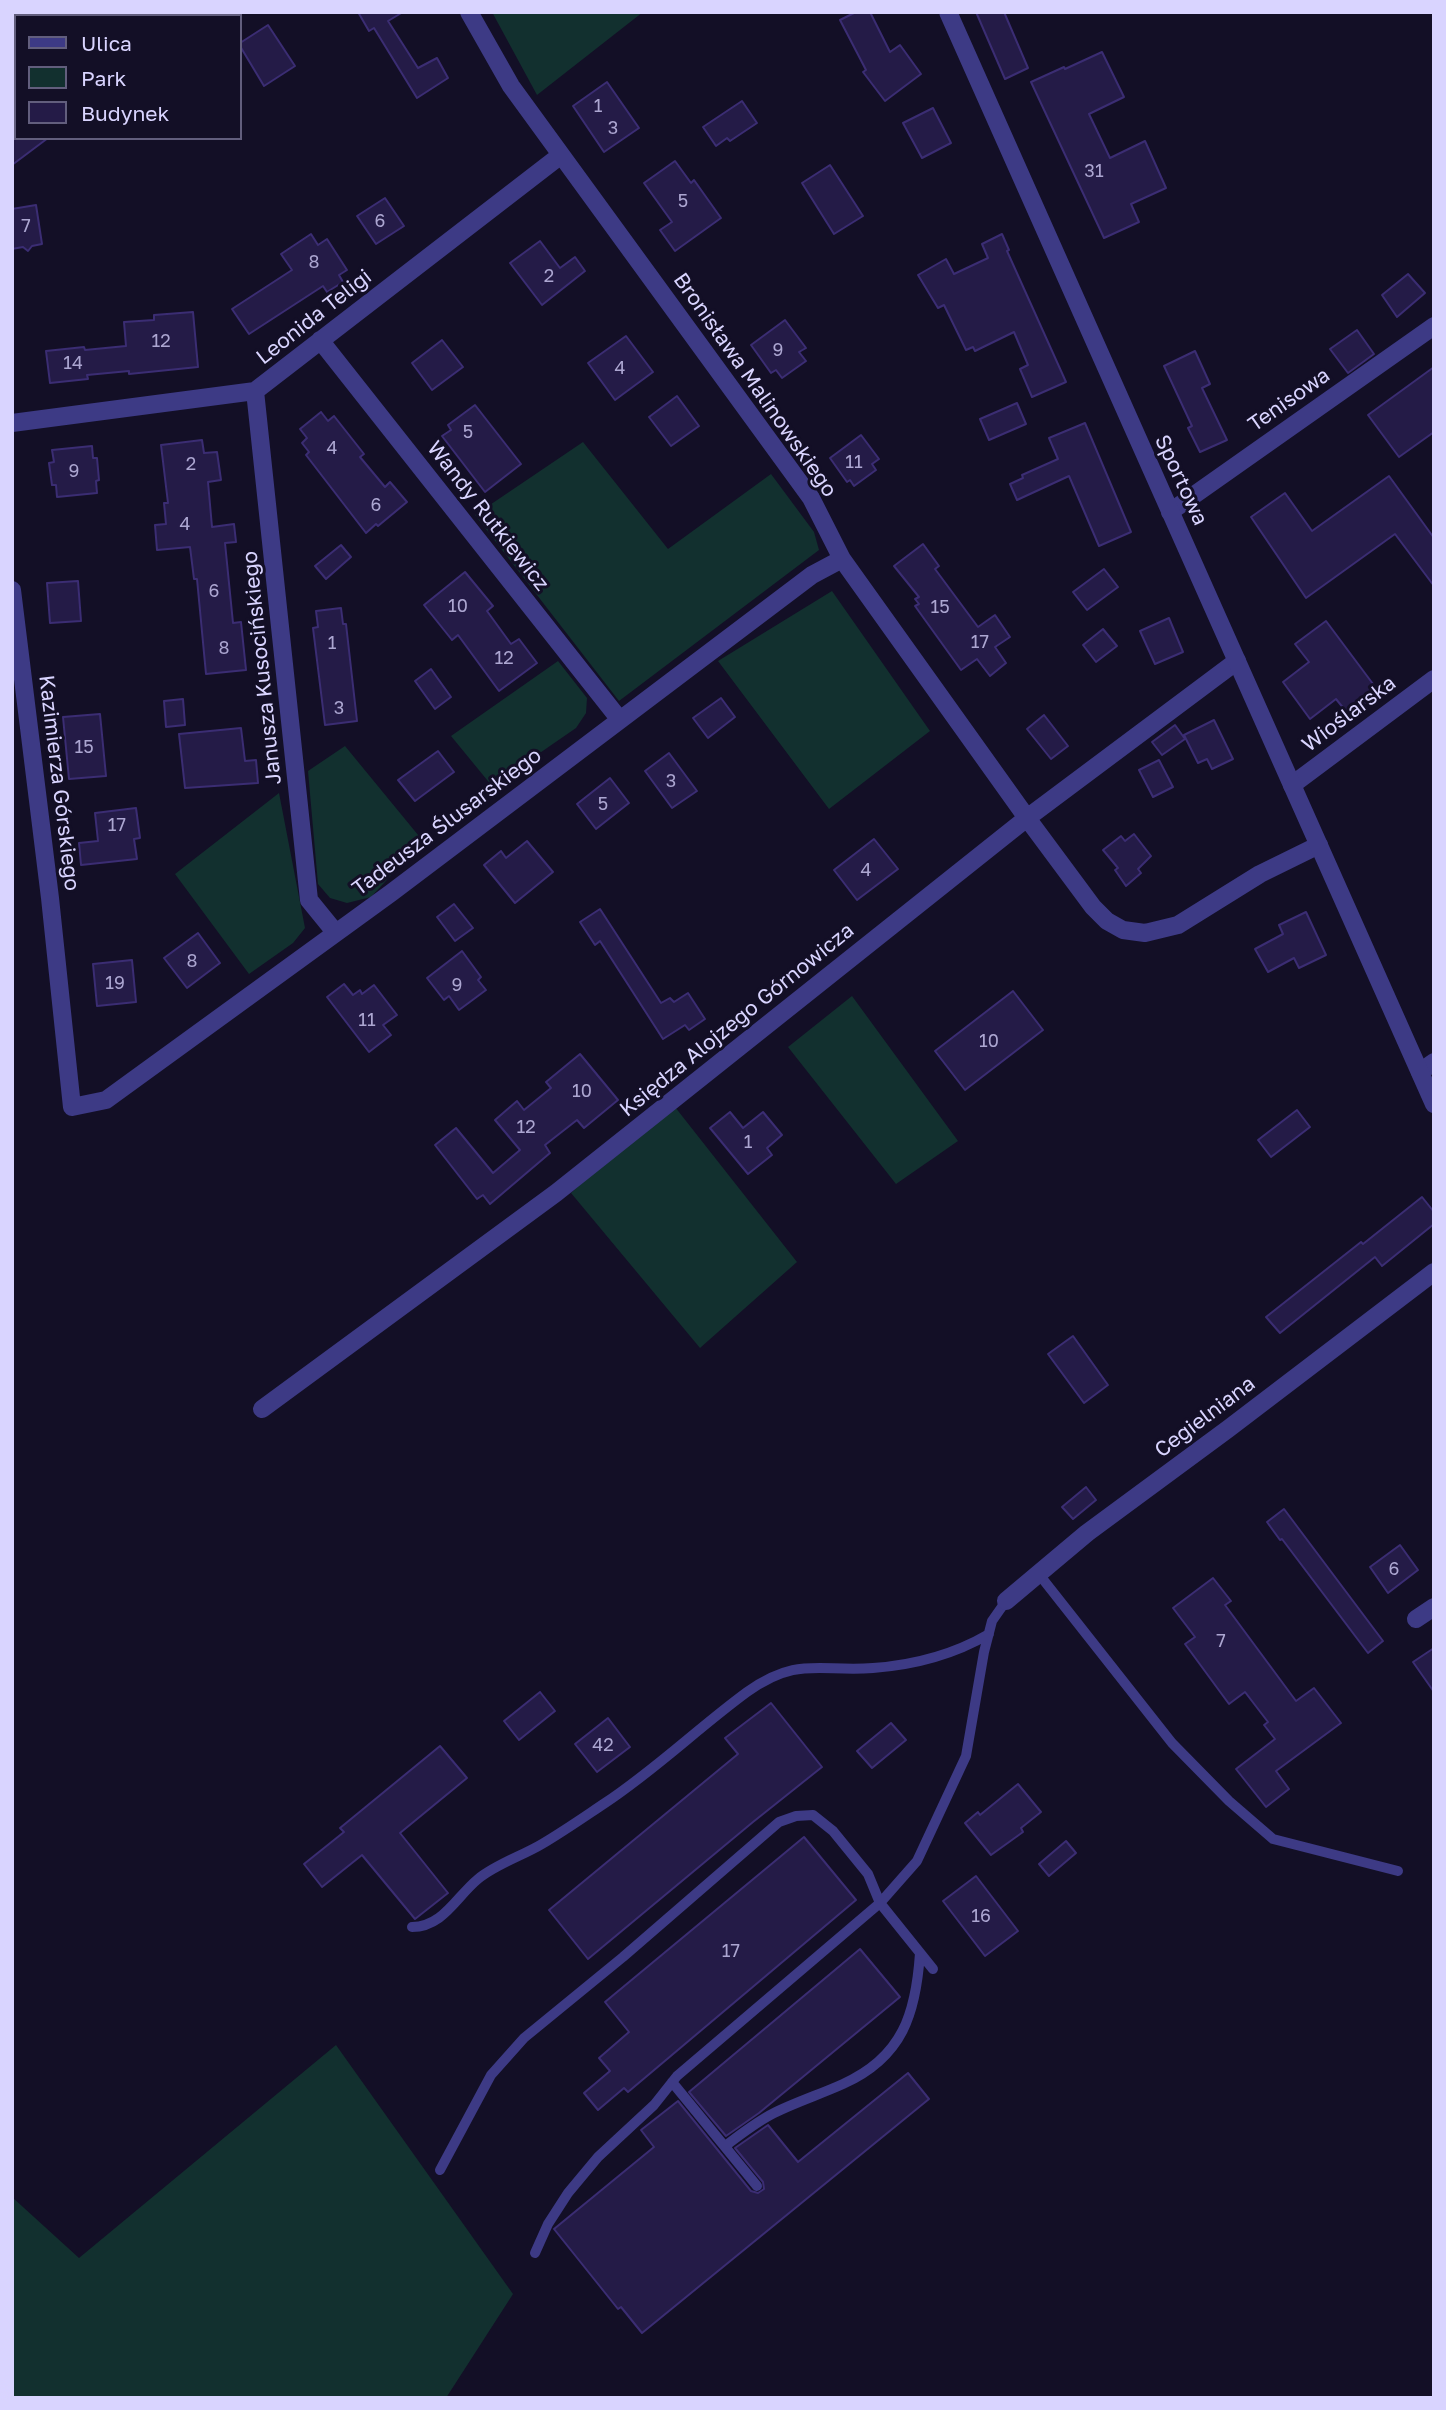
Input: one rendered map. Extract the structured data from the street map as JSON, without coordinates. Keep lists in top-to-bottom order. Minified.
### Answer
{"streets":{"street":["Leonida Teligi","Bronisława Malinowskiego","Tenisowa","Sportowa","Wandy Rutkiewicz","Janusza Kusocińskiego","Wioślarska","Kazimierza Górskiego","Tadeusza Ślusarskiego","Księdza Alojzego Górnowicza","Cegielniana"]},"crossings":[["Leonida Teligi","Bronisława Malinowskiego"],["Leonida Teligi","Wandy Rutkiewicz"],["Leonida Teligi","Janusza Kusocińskiego"],["Bronisława Malinowskiego","Sportowa"],["Bronisława Malinowskiego","Tadeusza Ślusarskiego"],["Bronisława Malinowskiego","Księdza Alojzego Górnowicza"],["Tenisowa","Sportowa"],["Sportowa","Wioślarska"],["Sportowa","Księdza Alojzego Górnowicza"],["Wandy Rutkiewicz","Tadeusza Ślusarskiego"],["Janusza Kusocińskiego","Tadeusza Ślusarskiego"],["Kazimierza Górskiego","Tadeusza Ślusarskiego"]],"house_numbers":["1","3","31","5","6","7","8","2","12","9","14","4","5","4","11","2","9","6","4","6","10","15","17","1","8","12","3","15","3","5","17","4","8","19","9","11","10","10","12","1","6","7","42","16","17"],"legend":["Ulica","Park","Budynek"]}
